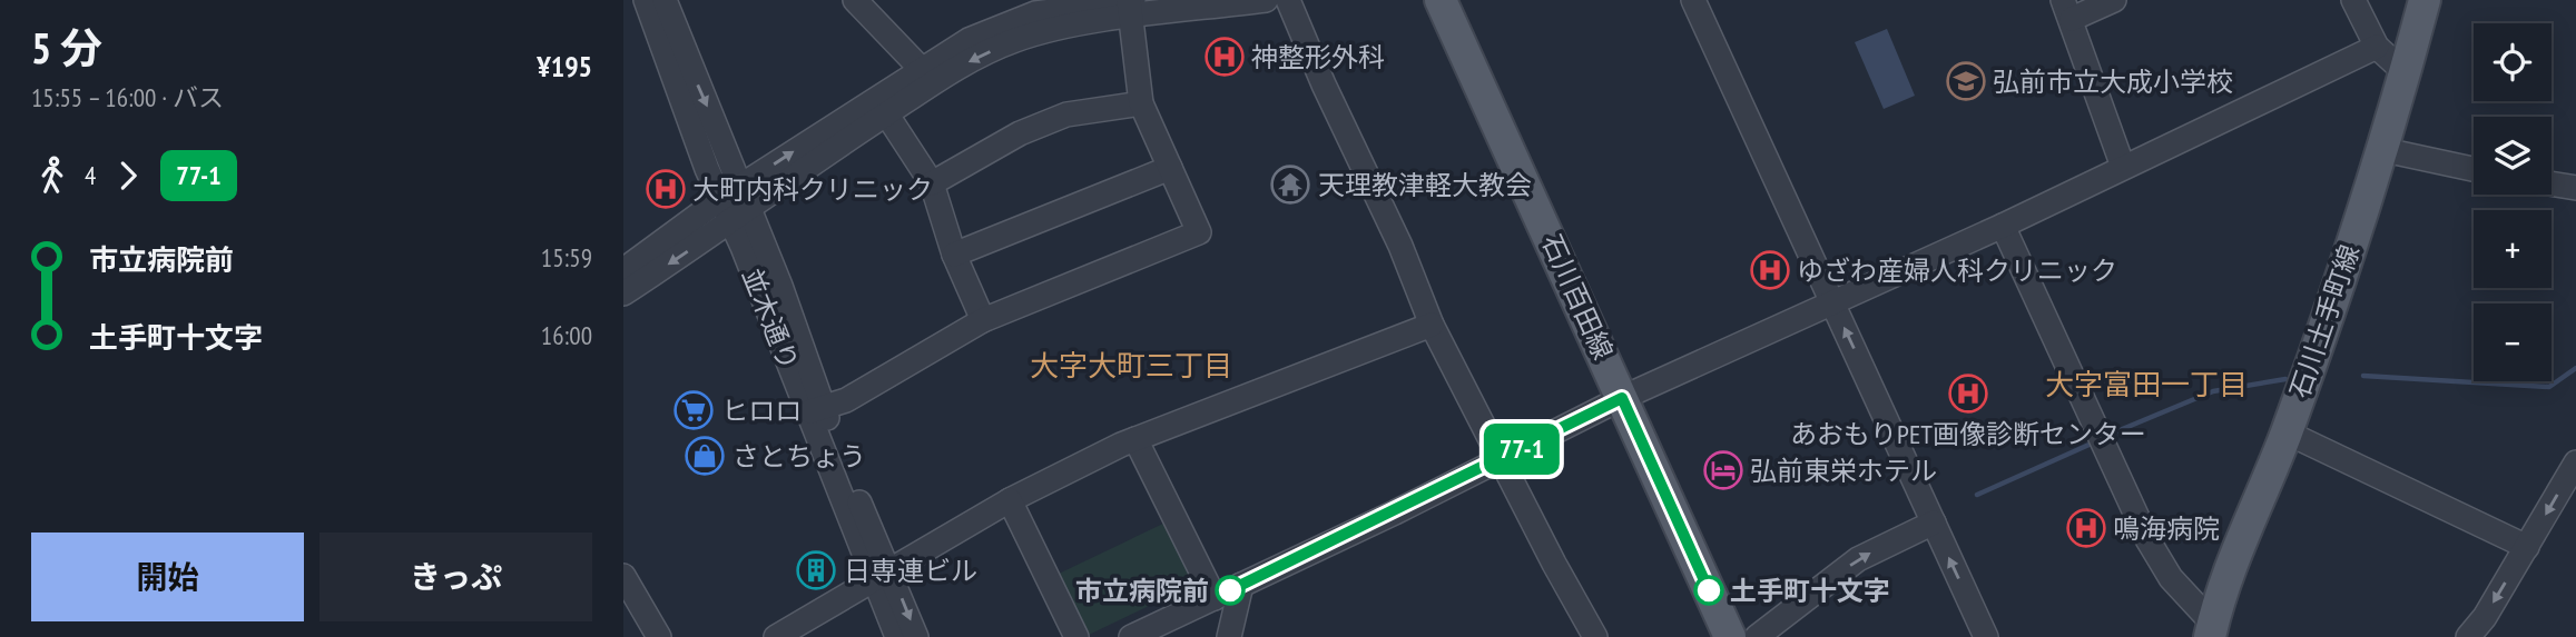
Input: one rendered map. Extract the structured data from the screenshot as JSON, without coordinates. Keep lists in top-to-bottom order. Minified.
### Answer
{"streets":{"main road":["石川百田線","石川土手町線"],"street":["並木通り"]},"districts":["大字大町三丁目","大字富田一丁目"],"places":{"hospital":["神整形外科","大町内科クリニック","ゆざわ産婦人科クリニック","あおもりPET画像診断センター","鳴海病院"],"school or university":["弘前市立大成小学校"],"temple":["天理教津軽大教会"],"supermarket":["ヒロロ"],"shop":["さとちょう"],"hotel":["弘前東栄ホテル"],"building":["日専連ビル"],"other":["市立病院前","土手町十文字"]},"lines":["bus line 77-1"],"page":{"heading":["5 分","15:55 – 16:00 · バス","¥195"],"on_map":"77-1","map_buttons":["+","−"],"legs":["4","77-1"],"list":[{"name":"市立病院前","value":"15:59"},{"name":"土手町十文字","value":"16:00"}],"buttons":["開始","きっぷ"]}}
